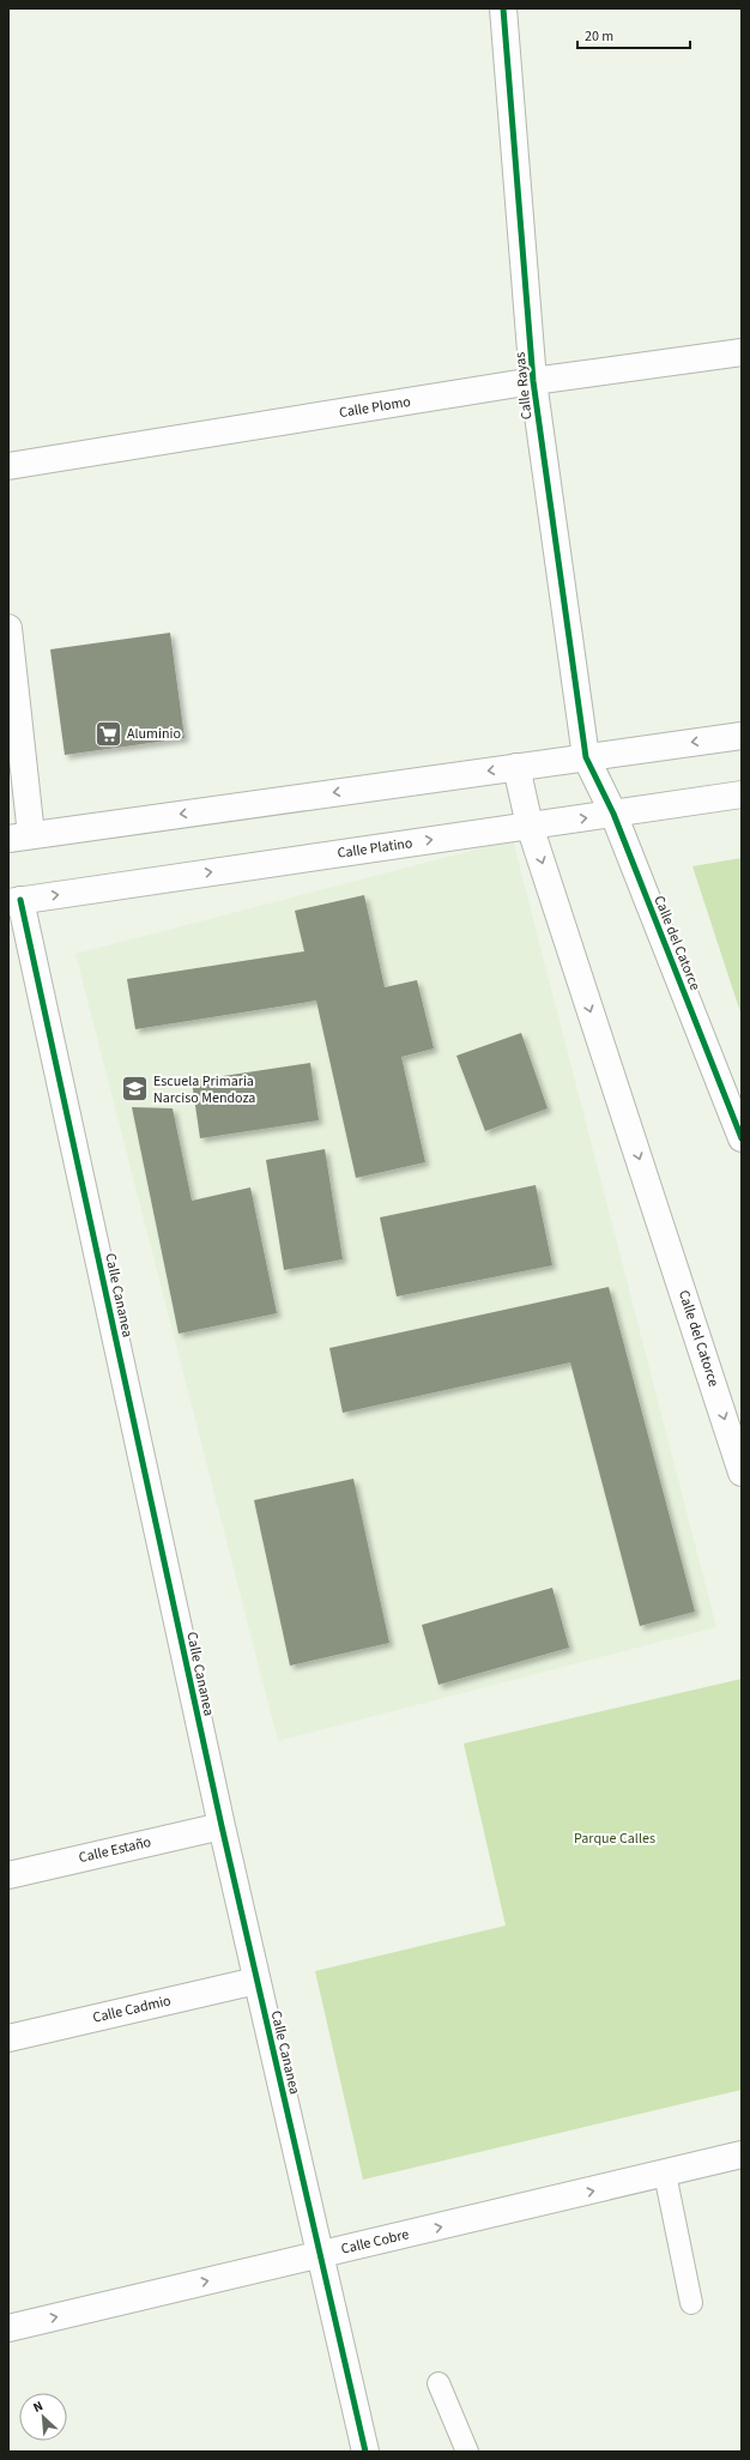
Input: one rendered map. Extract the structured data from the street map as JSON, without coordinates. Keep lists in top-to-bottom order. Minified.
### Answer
{"streets":{"street":["Calle Rayas","Calle Plomo","Calle Platino","Calle del Catorce","Calle Cananea","Calle Estaño","Calle Cadmio","Calle Cobre"]},"crossings":[["Calle Rayas","Calle Plomo"],["Calle Rayas","Calle del Catorce"],["Calle Platino","Calle del Catorce"],["Calle Platino","Calle Cananea"],["Calle Cananea","Calle Estaño"],["Calle Cananea","Calle Cadmio"],["Calle Cananea","Calle Cobre"]],"one_way":["Calle Cobre"],"parks":["Parque Calles"],"places":{"supermarket":["Aluminio"],"school or university":["Escuela Primaria Narciso Mendoza"]},"scale_bar":"20 m","north":"top left"}
